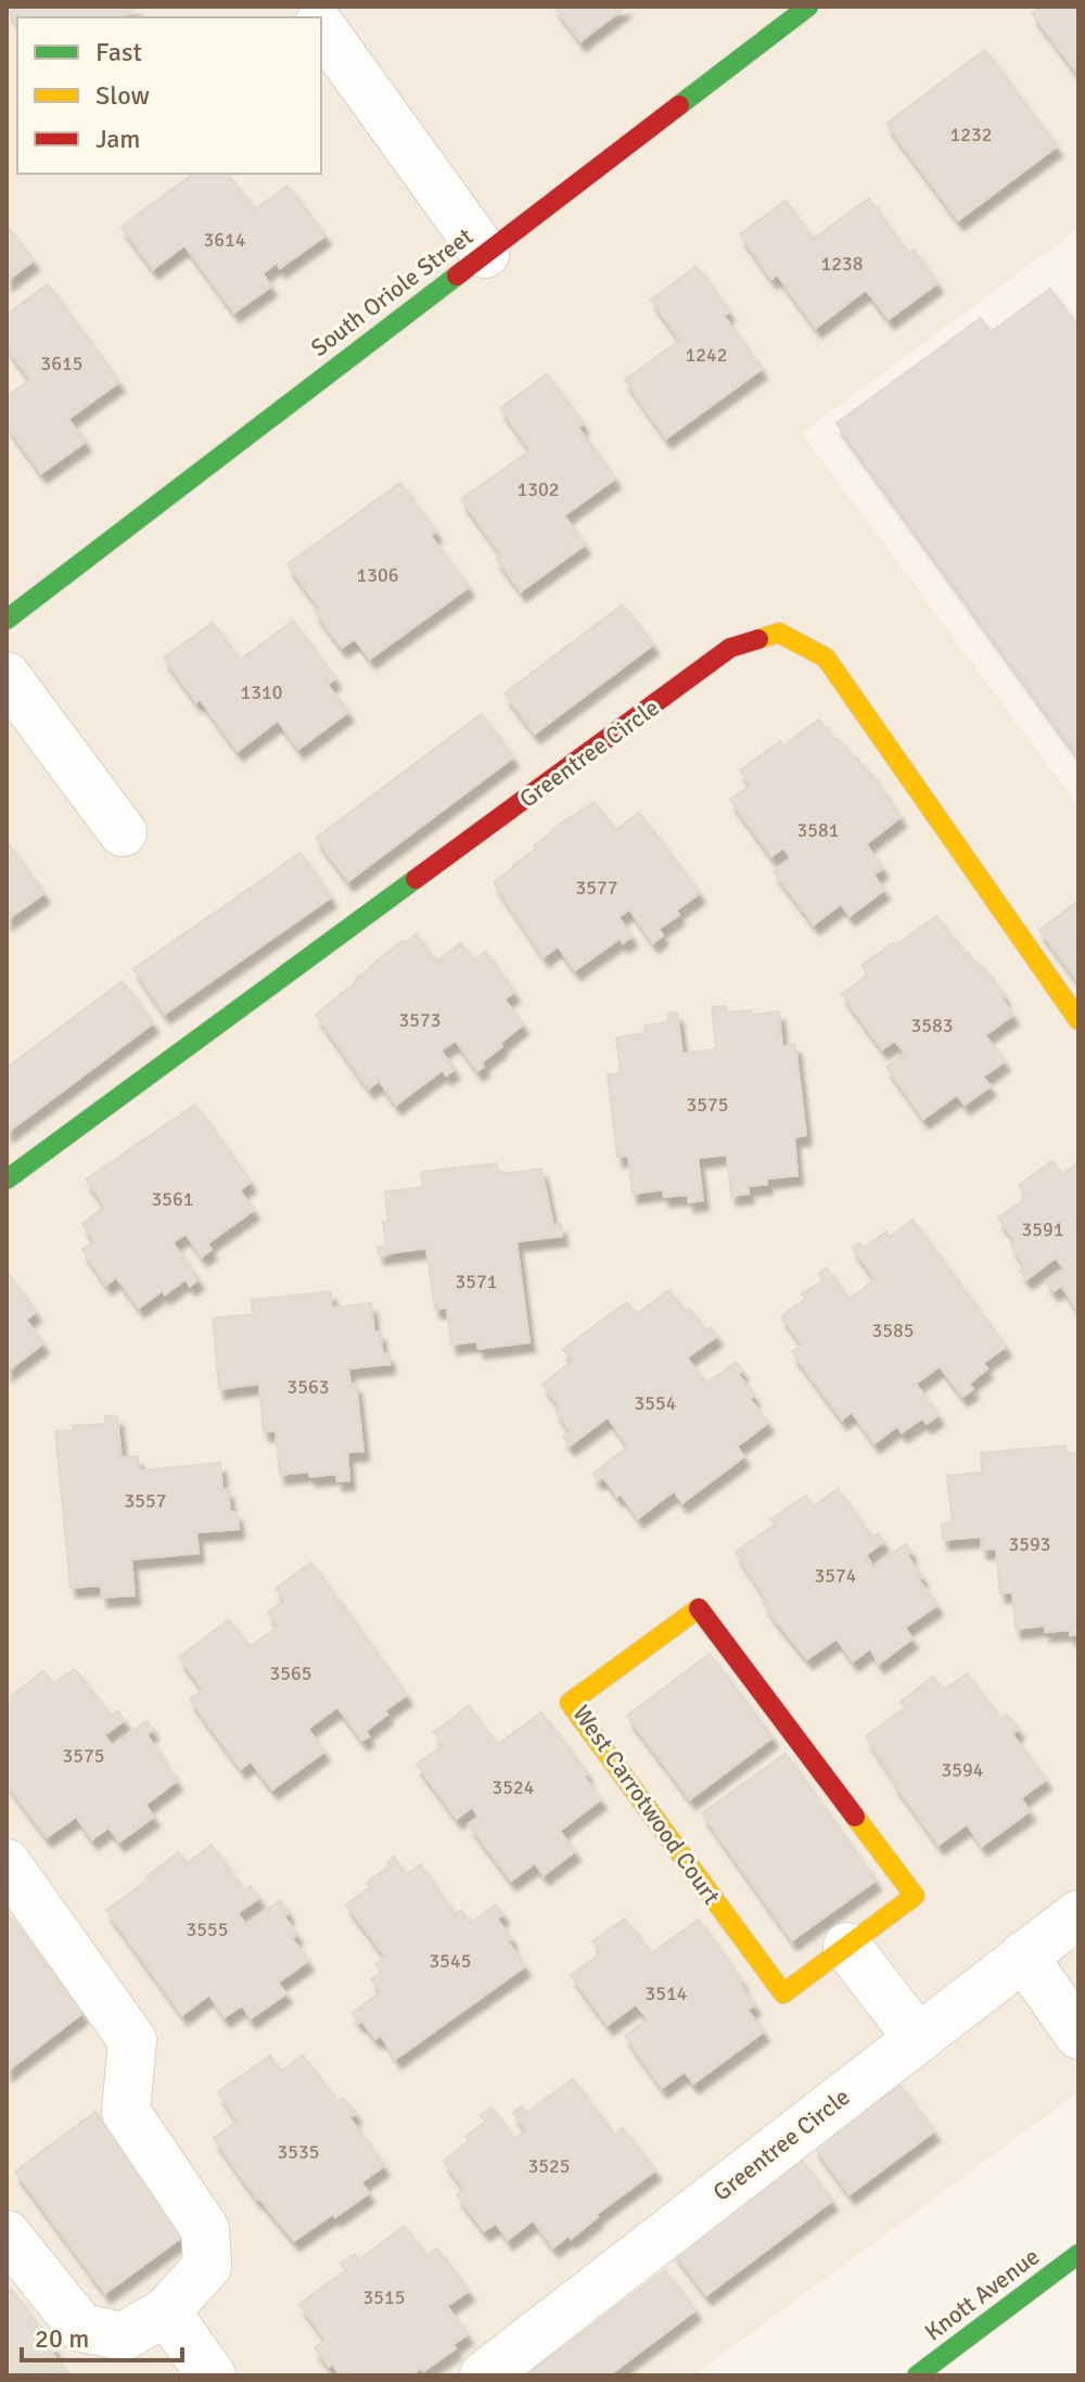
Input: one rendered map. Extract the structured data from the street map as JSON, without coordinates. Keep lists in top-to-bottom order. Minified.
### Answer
{"streets":{"street":["South Oriole Street","Greentree Circle","West Carrotwood Court","Knott Avenue"]},"house_numbers":["1232","3614","1238","1242","3615","1302","1306","1310","3581","3577","3573","3583","3575","3561","3591","3571","3585","3563","3554","3557","3593","3574","3565","3575","3594","3524","3555","3545","3514","3535","3525","3515"],"legend":["Fast","Slow","Jam"],"scale_bar":"20 m"}
